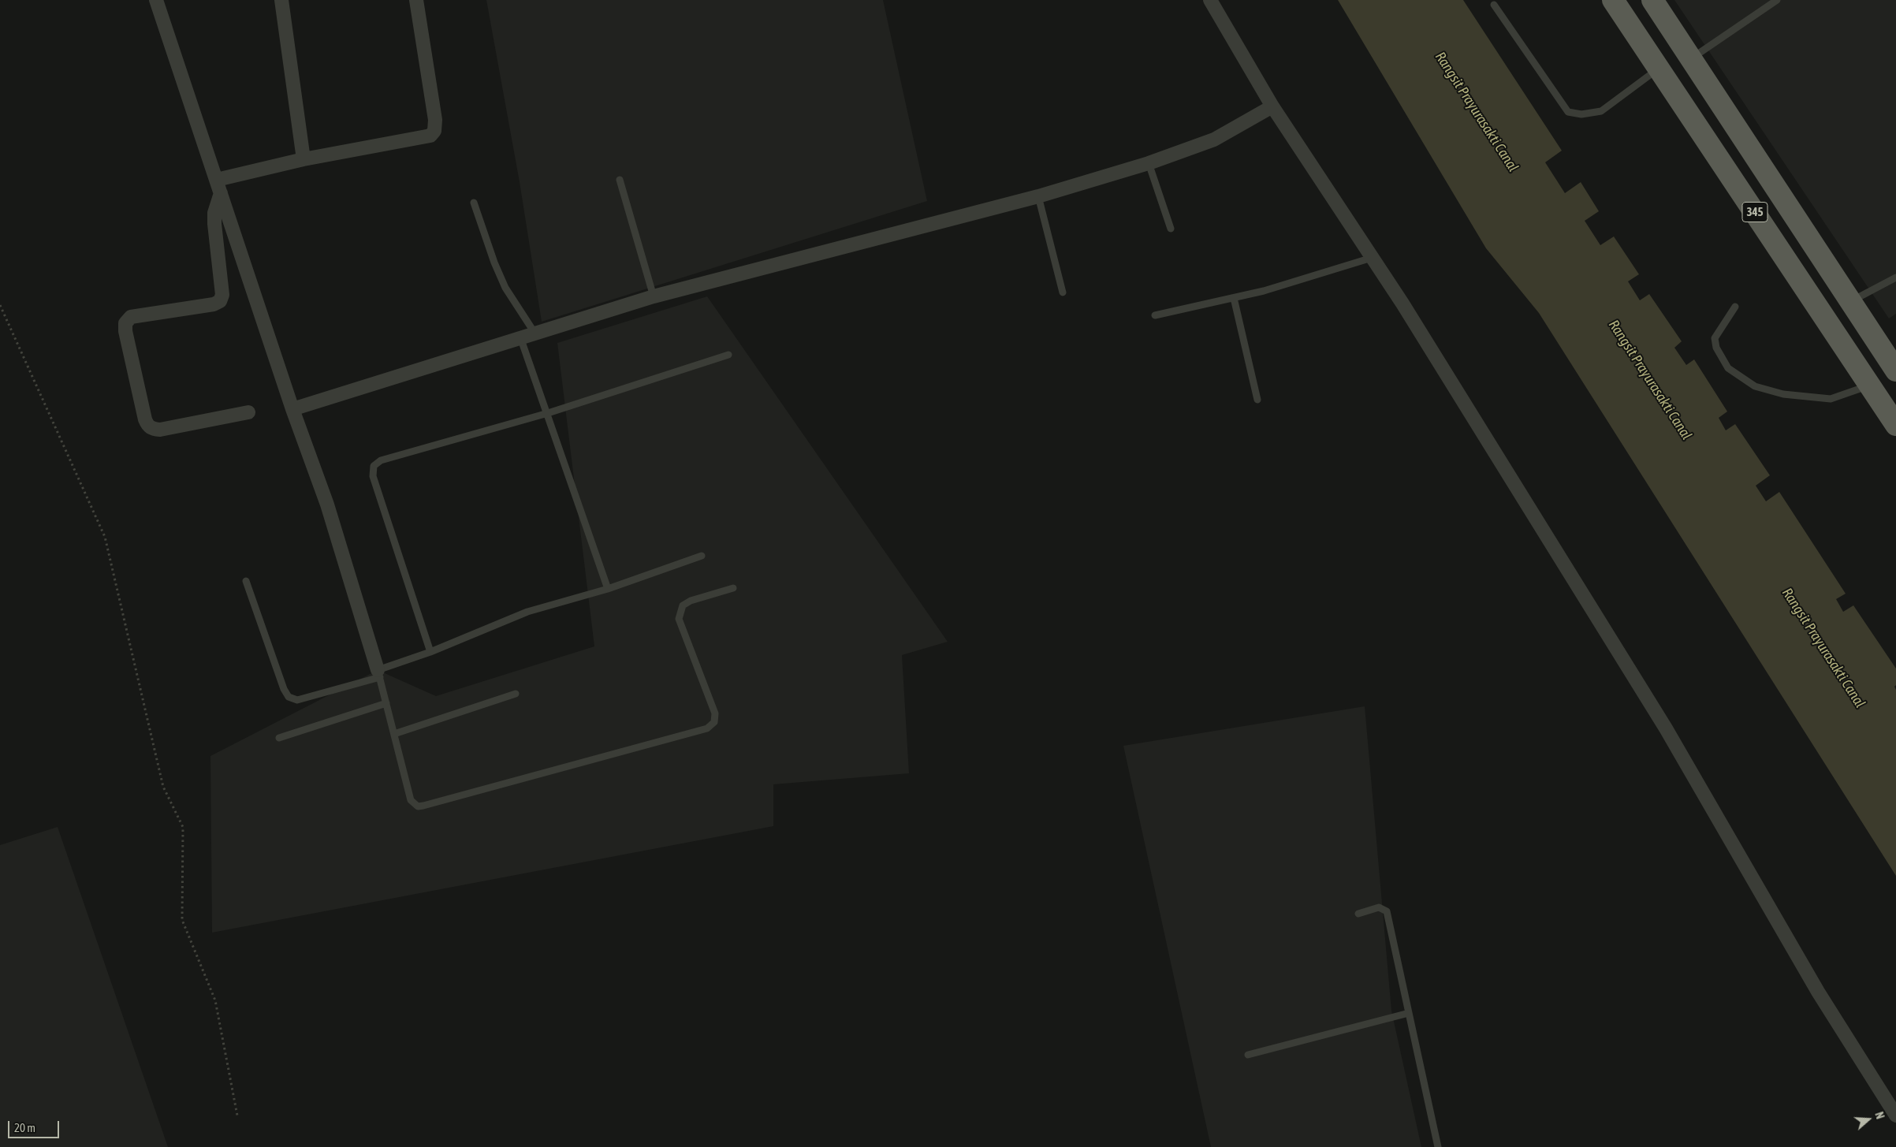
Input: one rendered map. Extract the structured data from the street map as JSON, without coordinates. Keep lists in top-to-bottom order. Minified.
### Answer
{"streets":{"main road":["345"]},"water":["Rangsit Prayurasakti Canal"],"scale_bar":"20 m","north":"right"}
